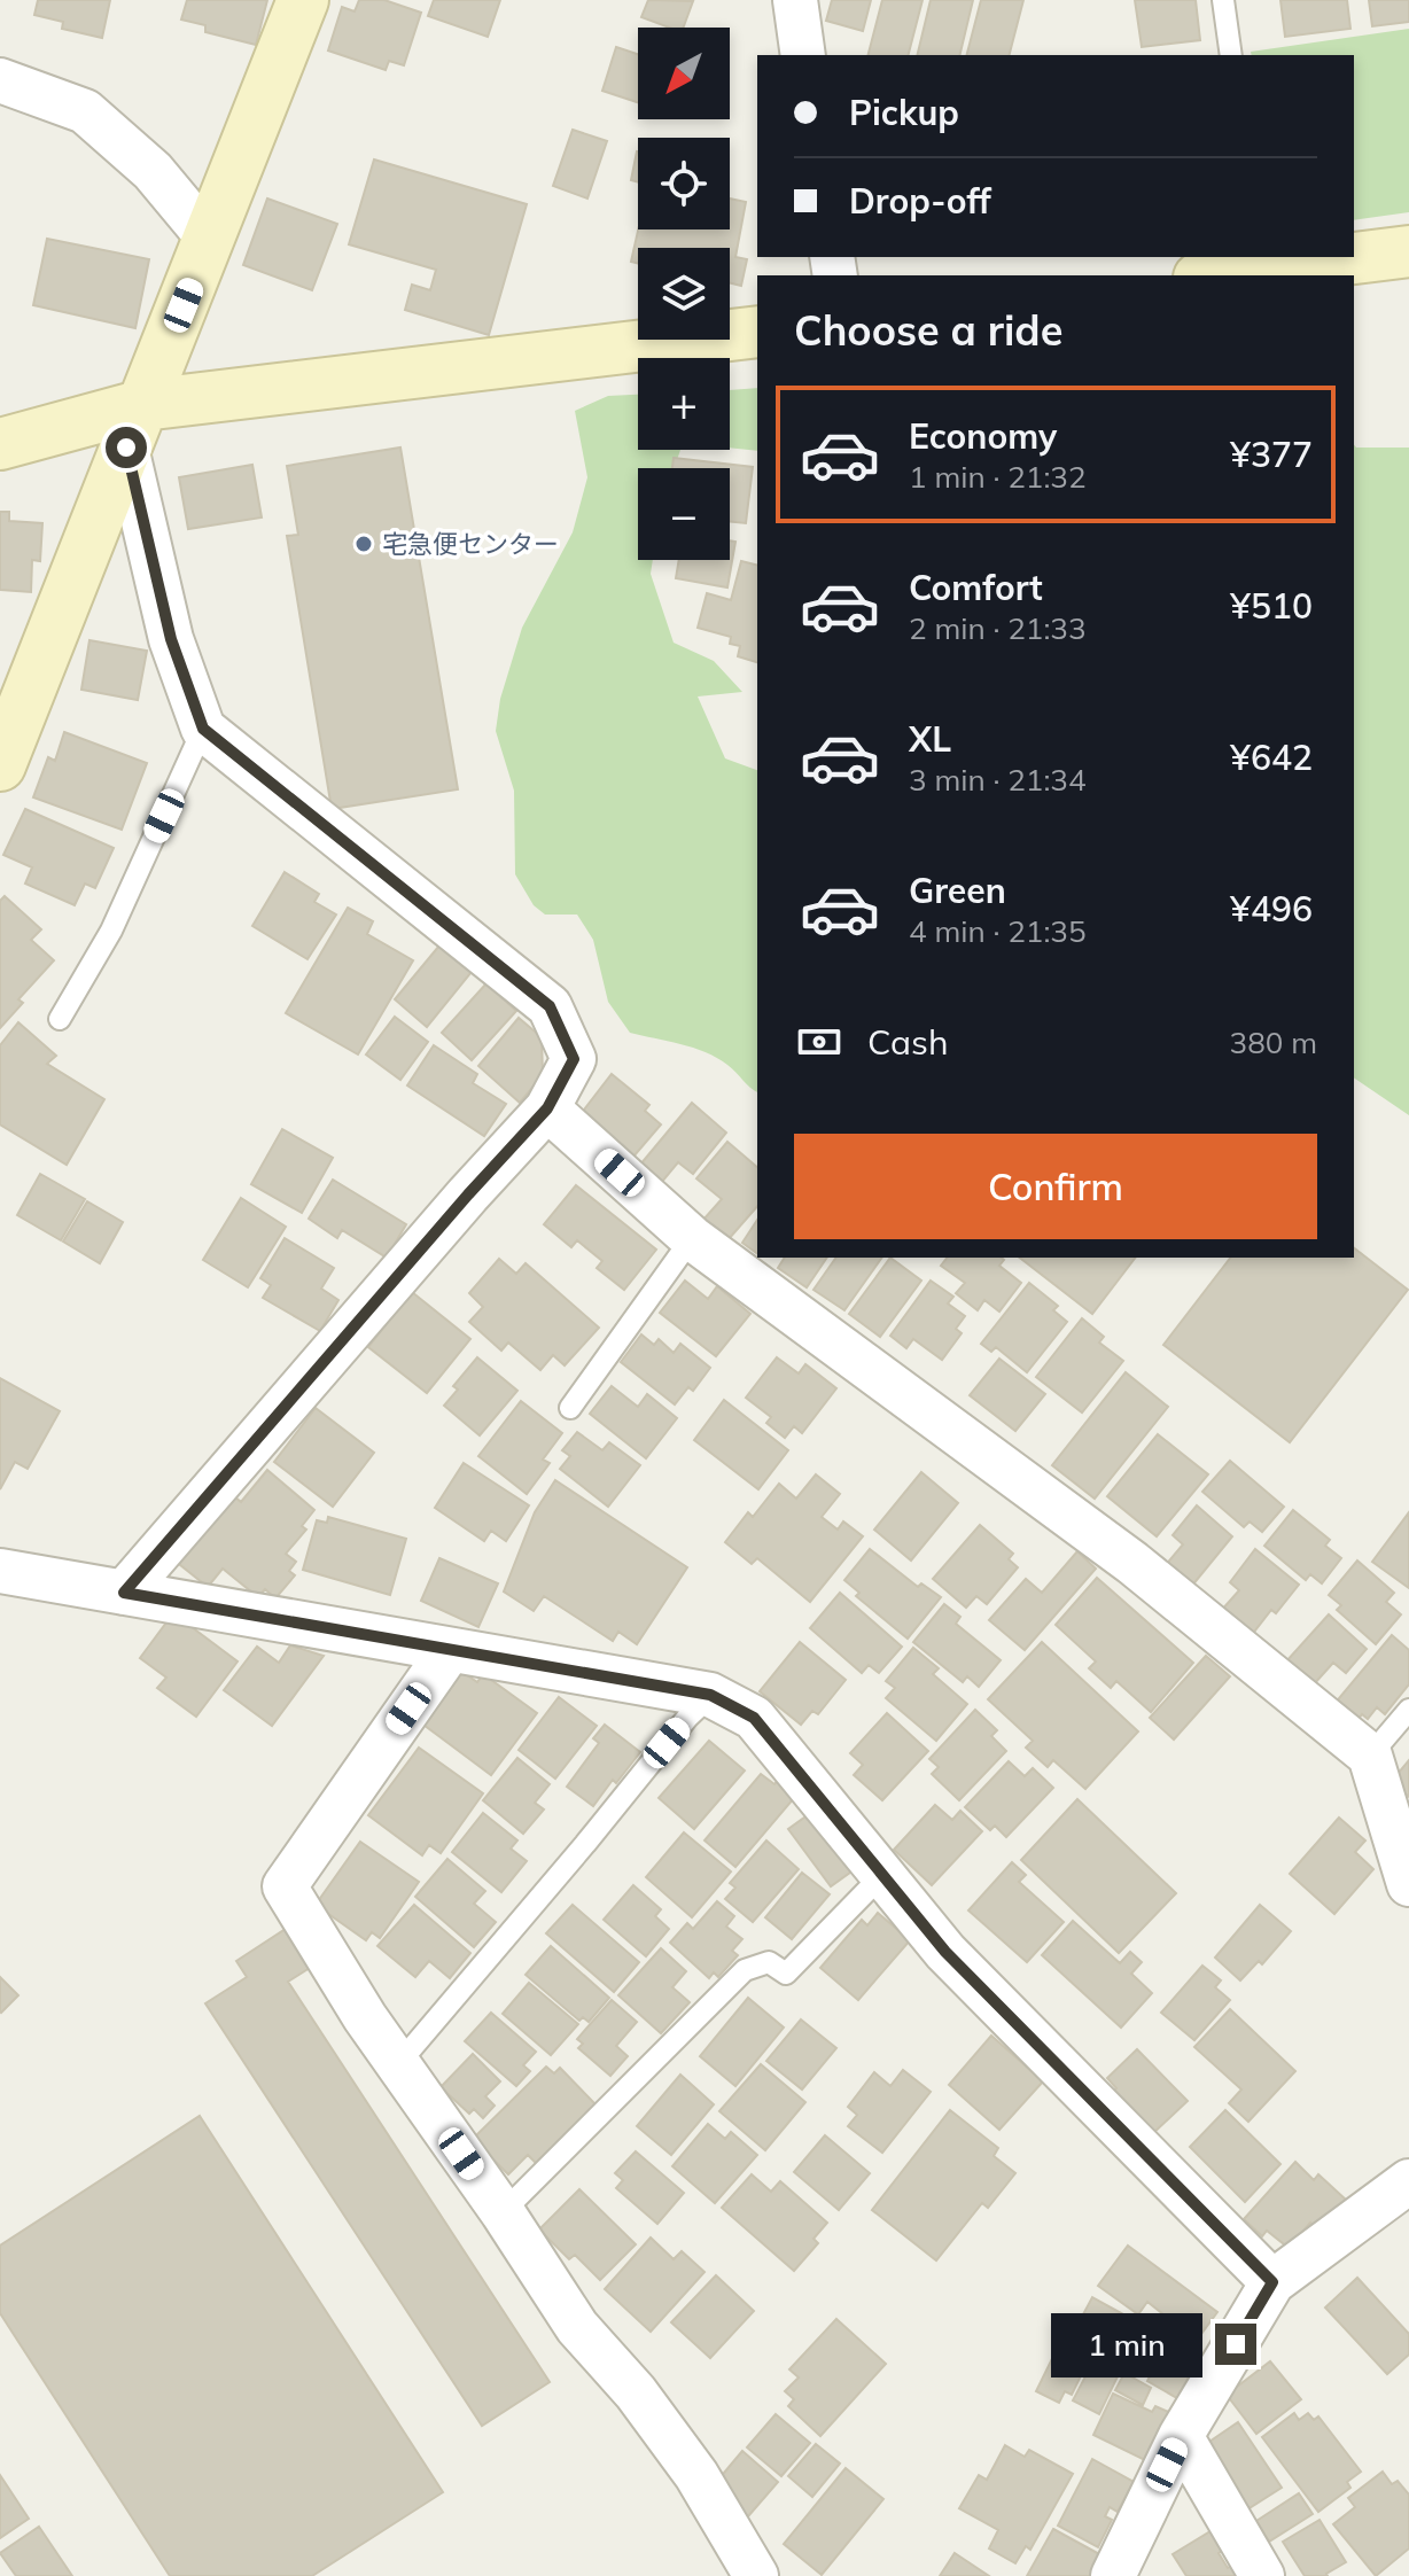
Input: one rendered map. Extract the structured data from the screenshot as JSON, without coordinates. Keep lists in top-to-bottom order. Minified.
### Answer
{"places":["宅急便センター"],"north":"bottom left","page":{"map_buttons":["+","−"],"banner":["Pickup","Drop-off"],"heading":"Choose a ride","list":[{"name":"Economy","note":"1 min · 21:32","value":"¥377"},{"name":"Comfort","note":"2 min · 21:33","value":"¥510"},{"name":"XL","note":"3 min · 21:34","value":"¥642"},{"name":"Green","note":"4 min · 21:35","value":"¥496"}],"pay":["Cash","380 m"],"buttons":"Confirm","bubble":"1 min"}}
